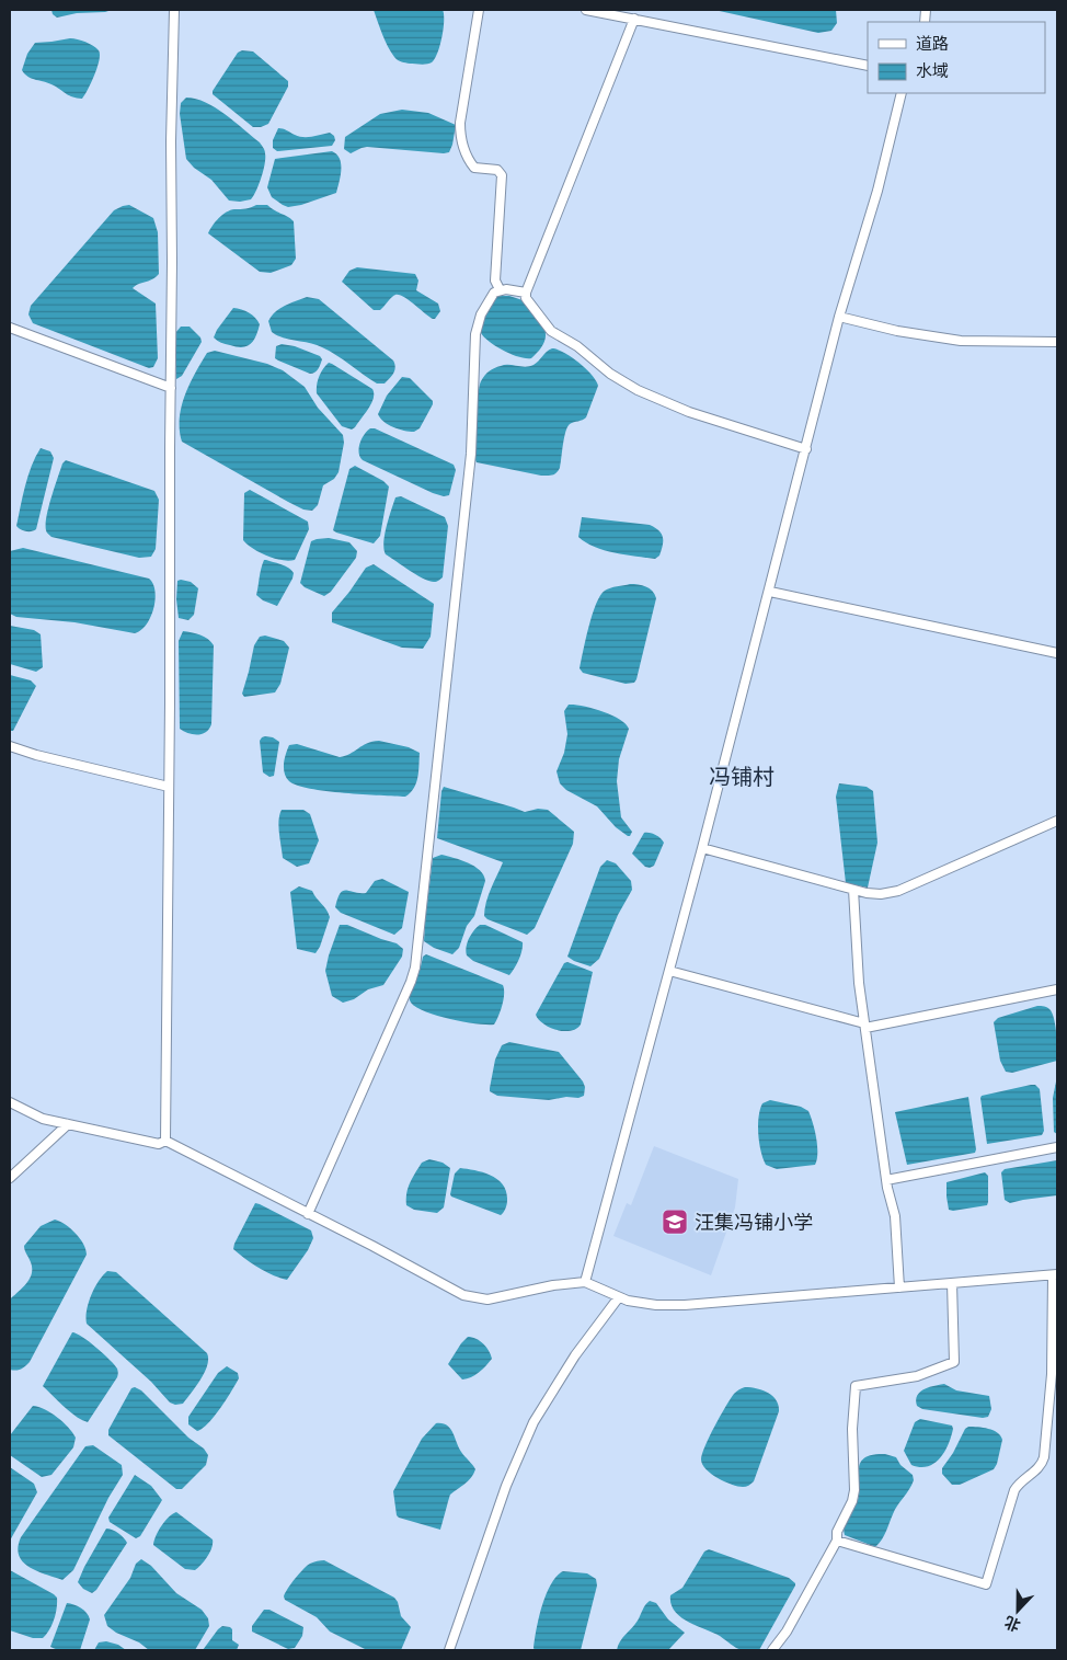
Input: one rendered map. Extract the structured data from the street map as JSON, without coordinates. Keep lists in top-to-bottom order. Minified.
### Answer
{"districts":["冯铺村"],"places":{"school or university":["汪集冯铺小学"]},"legend":["道路","水域"],"north":"bottom"}
